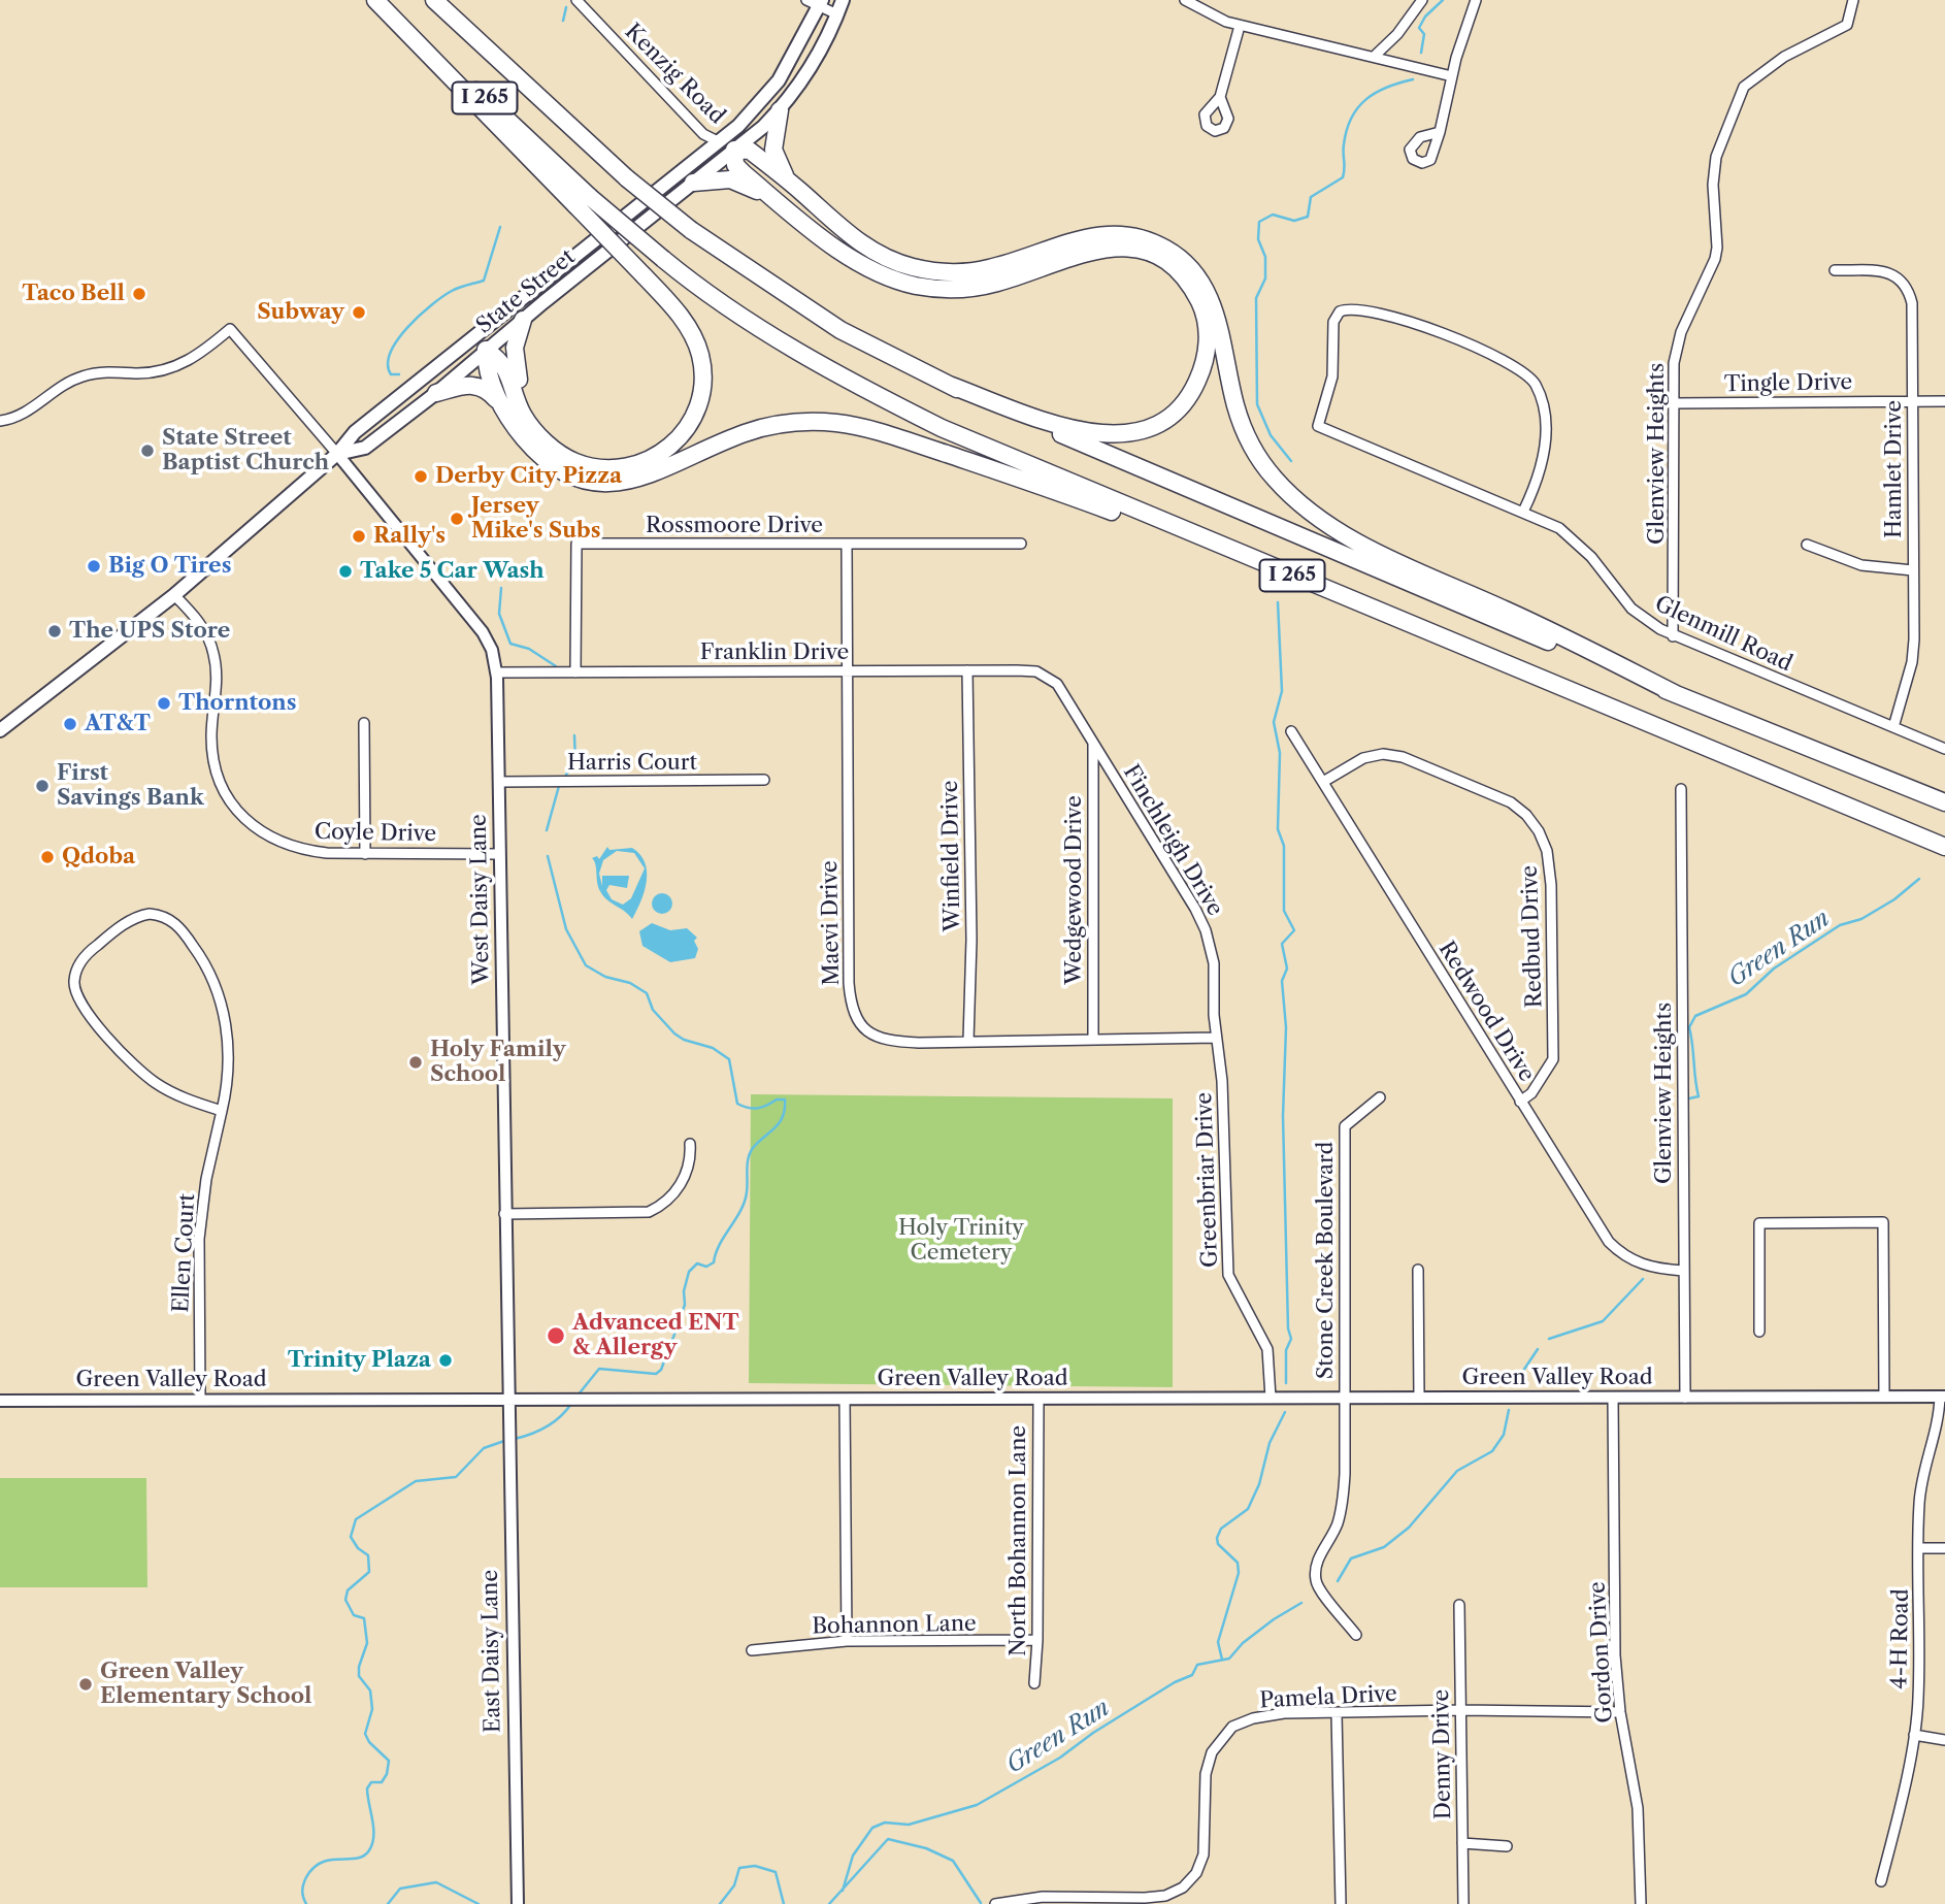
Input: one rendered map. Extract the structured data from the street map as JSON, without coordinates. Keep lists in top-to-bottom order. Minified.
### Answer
{"streets":{"highway":["I 265"],"main road":["State Street"],"street":["Kenzig Road","Tingle Drive","Glenview Heights","Hamlet Drive","Rossmoore Drive","Glenmill Road","Franklin Drive","Harris Court","Coyle Drive","Finchleigh Drive","Winfield Drive","Wedgewood Drive","West Daisy Lane","Maevi Drive","Redbud Drive","Redwood Drive","Greenbriar Drive","Ellen Court","Stone Creek Boulevard","Green Valley Road","North Bohannon Lane","Bohannon Lane","4-H Road","East Daisy Lane","Gordon Drive","Pamela Drive","Denny Drive"]},"crossings":[["Kenzig Road","State Street"],["State Street","Coyle Drive"],["State Street","West Daisy Lane"],["Tingle Drive","Glenview Heights"],["Tingle Drive","Hamlet Drive"],["Glenview Heights","Glenmill Road"],["Glenview Heights","Redwood Drive"],["Glenview Heights","Green Valley Road"],["Hamlet Drive","Glenmill Road"],["Rossmoore Drive","Franklin Drive"],["Rossmoore Drive","Maevi Drive"],["Franklin Drive","Finchleigh Drive"],["Franklin Drive","Winfield Drive"],["Franklin Drive","West Daisy Lane"],["Franklin Drive","Maevi Drive"],["Harris Court","West Daisy Lane"],["Coyle Drive","West Daisy Lane"],["Finchleigh Drive","Wedgewood Drive"],["Finchleigh Drive","Maevi Drive"],["Finchleigh Drive","Greenbriar Drive"],["Winfield Drive","Maevi Drive"],["Wedgewood Drive","Maevi Drive"],["West Daisy Lane","Green Valley Road"],["West Daisy Lane","East Daisy Lane"],["Maevi Drive","Greenbriar Drive"],["Redbud Drive","Redwood Drive"],["Greenbriar Drive","Green Valley Road"],["Ellen Court","Green Valley Road"],["Stone Creek Boulevard","Green Valley Road"],["Green Valley Road","North Bohannon Lane"],["Green Valley Road","4-H Road"],["Green Valley Road","East Daisy Lane"],["Green Valley Road","Gordon Drive"],["North Bohannon Lane","Bohannon Lane"],["Gordon Drive","Pamela Drive"],["Pamela Drive","Denny Drive"]],"water":["Green Run"],"parks":["Holy Trinity Cemetery"],"places":["Taco Bell","Subway","State Street Baptist Church","Derby City Pizza","Jersey Mike's Subs","Rally's","Big O Tires","Take 5 Car Wash","The UPS Store","Thorntons","AT&T","First Savings Bank","Qdoba","Holy Family School","Advanced ENT & Allergy","Trinity Plaza","Green Valley Elementary School"]}
